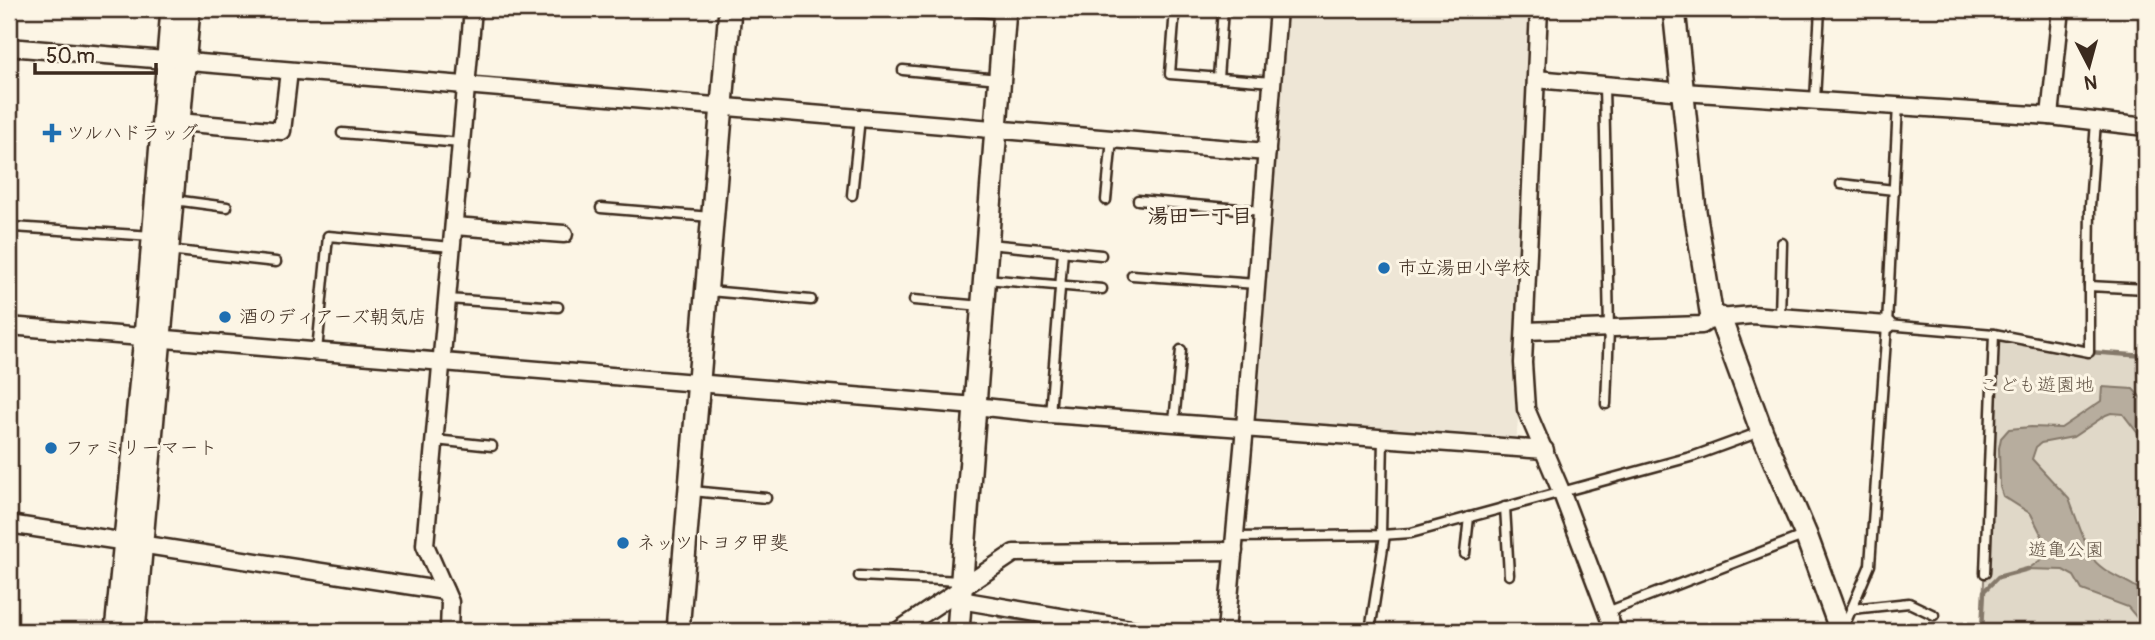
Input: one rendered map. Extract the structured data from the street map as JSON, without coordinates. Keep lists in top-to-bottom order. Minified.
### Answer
{"districts":["湯田一丁目"],"parks":["こども遊園地","遊亀公園"],"places":{"health":["ツルハドラッグ"],"other":["市立湯田小学校","酒のディアーズ朝気店","ファミリーマート","ネッツトヨタ甲斐"]},"scale_bar":"50 m","north":"bottom"}
